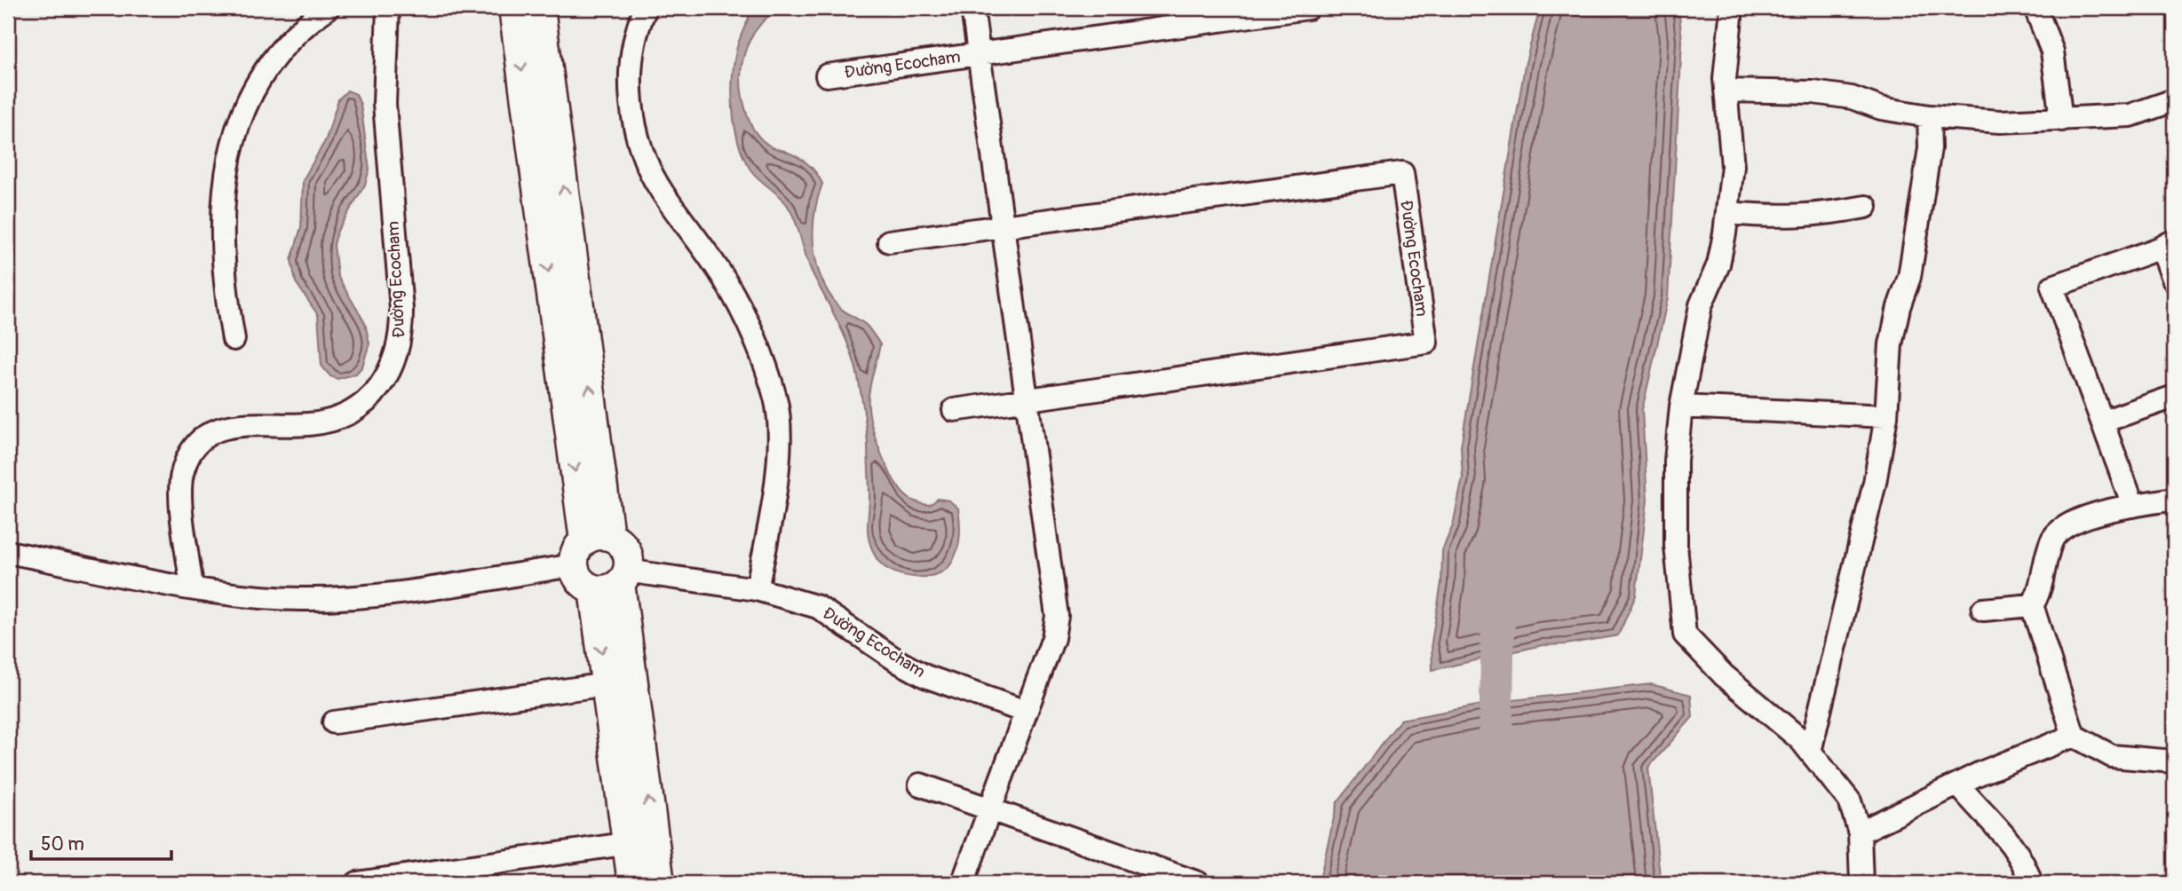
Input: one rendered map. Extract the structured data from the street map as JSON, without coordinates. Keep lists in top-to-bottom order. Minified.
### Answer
{"streets":{"street":["Đường Ecocham"]},"scale_bar":"50 m"}
